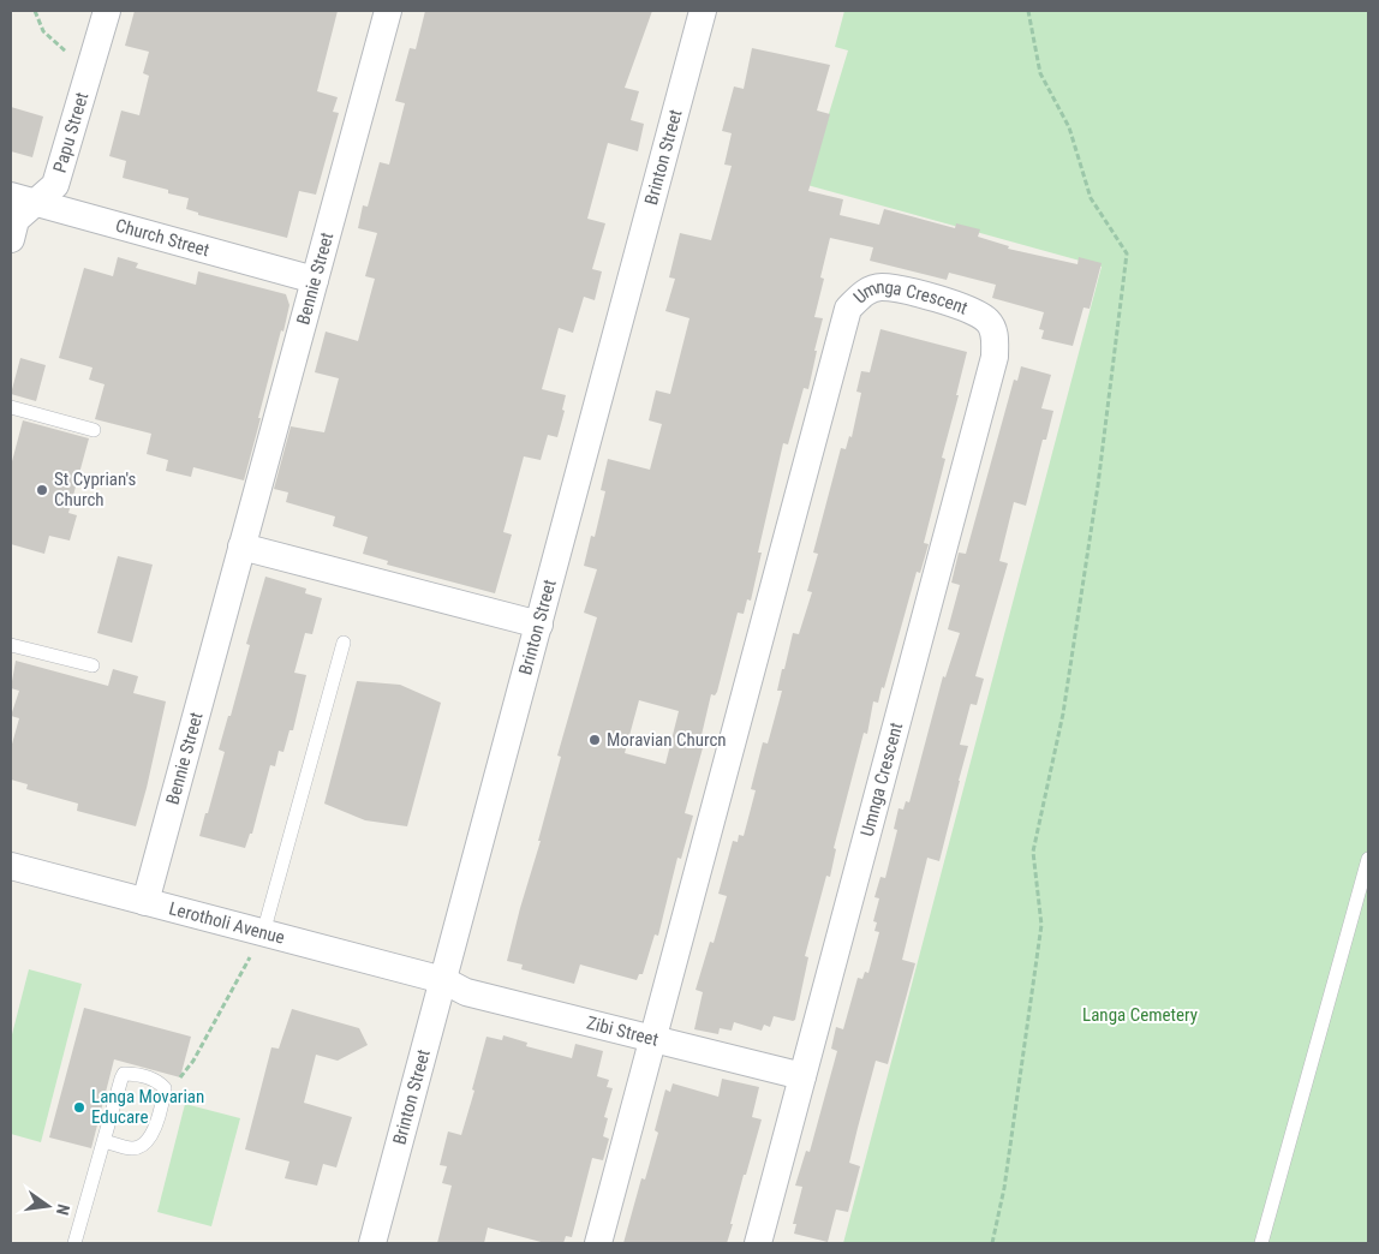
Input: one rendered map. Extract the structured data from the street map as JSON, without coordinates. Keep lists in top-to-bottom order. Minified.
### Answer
{"streets":{"street":["Papu Street","Brinton Street","Church Street","Bennie Street","Umnga Crescent","Lerotholi Avenue","Zibi Street"]},"crossings":[["Papu Street","Church Street"],["Brinton Street","Lerotholi Avenue"],["Brinton Street","Zibi Street"],["Church Street","Bennie Street"],["Bennie Street","Lerotholi Avenue"],["Umnga Crescent","Zibi Street"],["Lerotholi Avenue","Zibi Street"]],"parks":["Langa Cemetery"],"places":["St Cyprian's Church","Moravian Churcn","Langa Movarian Educare"],"north":"right"}
